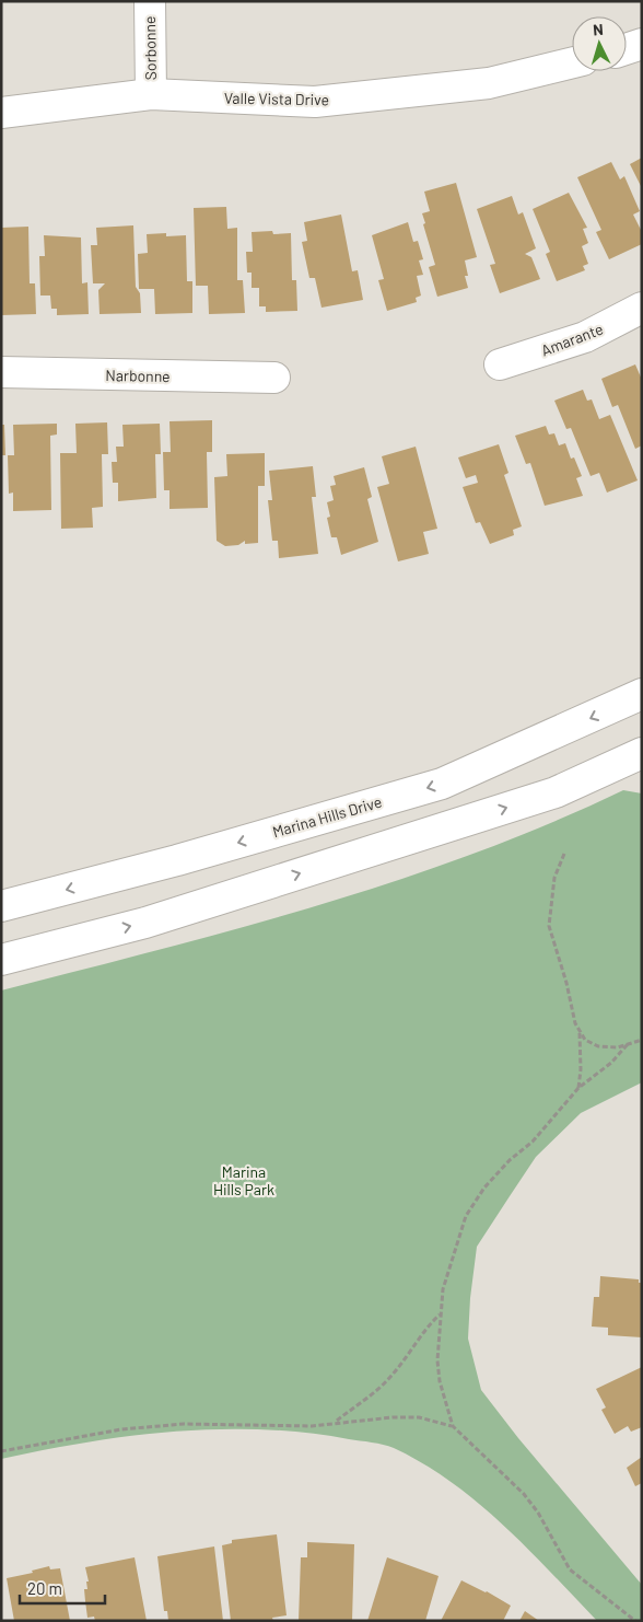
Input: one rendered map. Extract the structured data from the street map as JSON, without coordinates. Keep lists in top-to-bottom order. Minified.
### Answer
{"streets":{"street":["Sorbonne","Valle Vista Drive","Amarante","Narbonne","Marina Hills Drive"]},"crossings":[["Sorbonne","Valle Vista Drive"]],"parks":["Marina Hills Park"],"scale_bar":"20 m","north":"top"}
